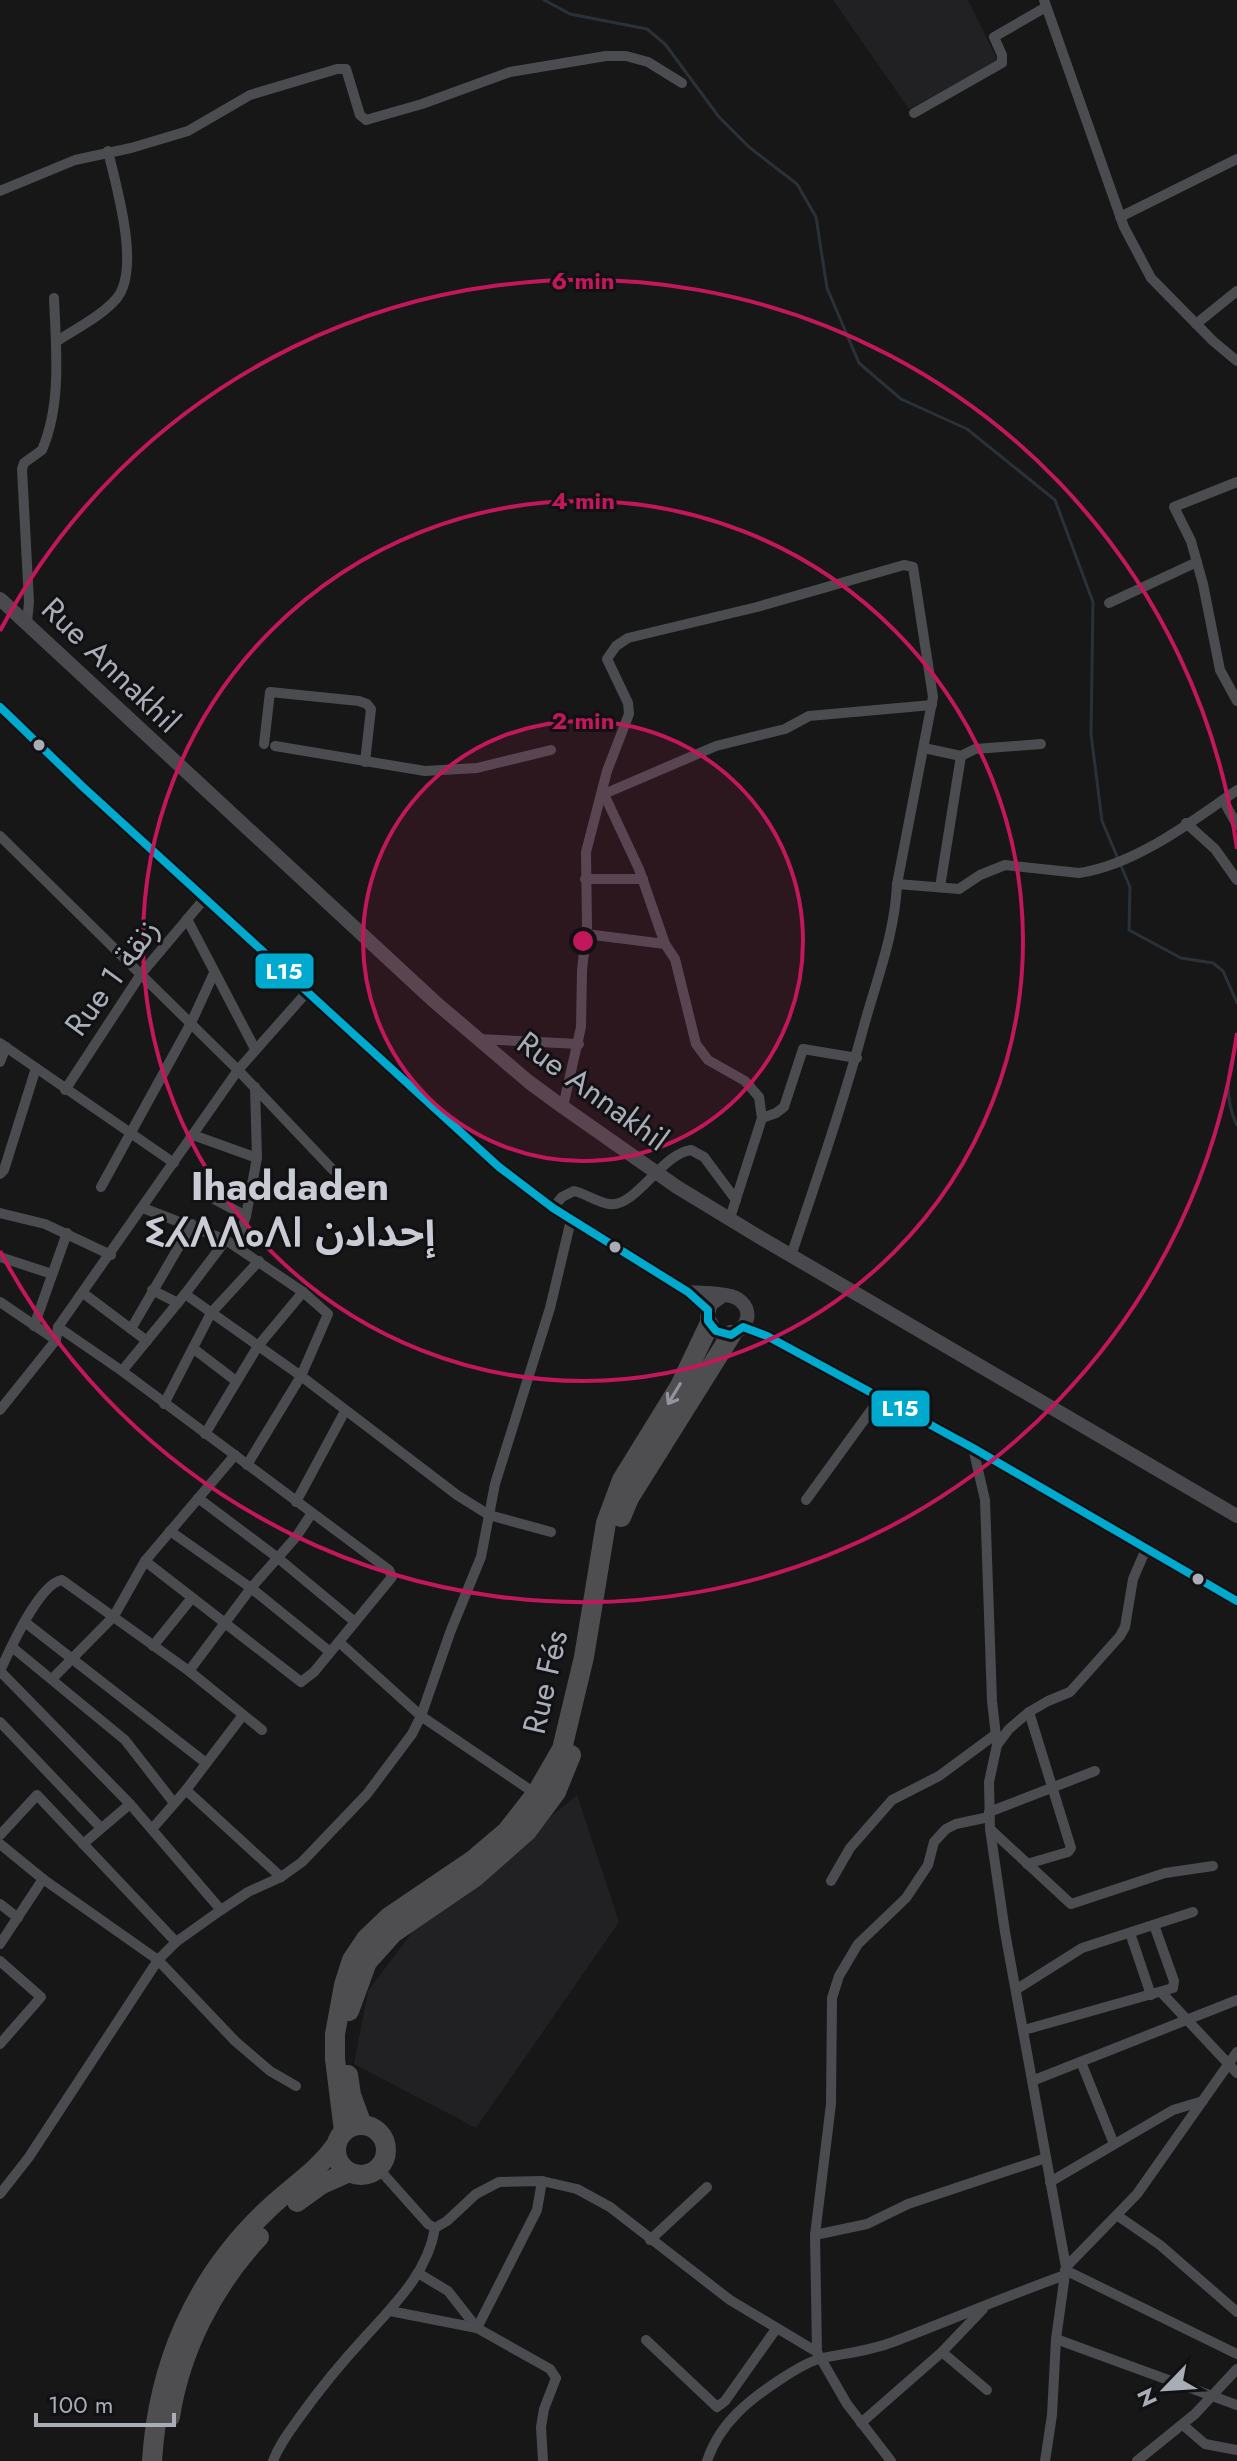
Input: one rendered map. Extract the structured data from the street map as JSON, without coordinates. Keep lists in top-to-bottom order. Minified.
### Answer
{"streets":{"highway":["Rue Fés"],"main road":["Rue Annakhil"],"street":["Rue 1 زنقة"]},"districts":["Ihaddaden ⵉⵃⴷⴷⴰⴷⵏ إحدادن"],"lines":["transit line L15"],"scale_bar":"100 m","north":"bottom left","rings":["6 min","4 min","2 min"]}
